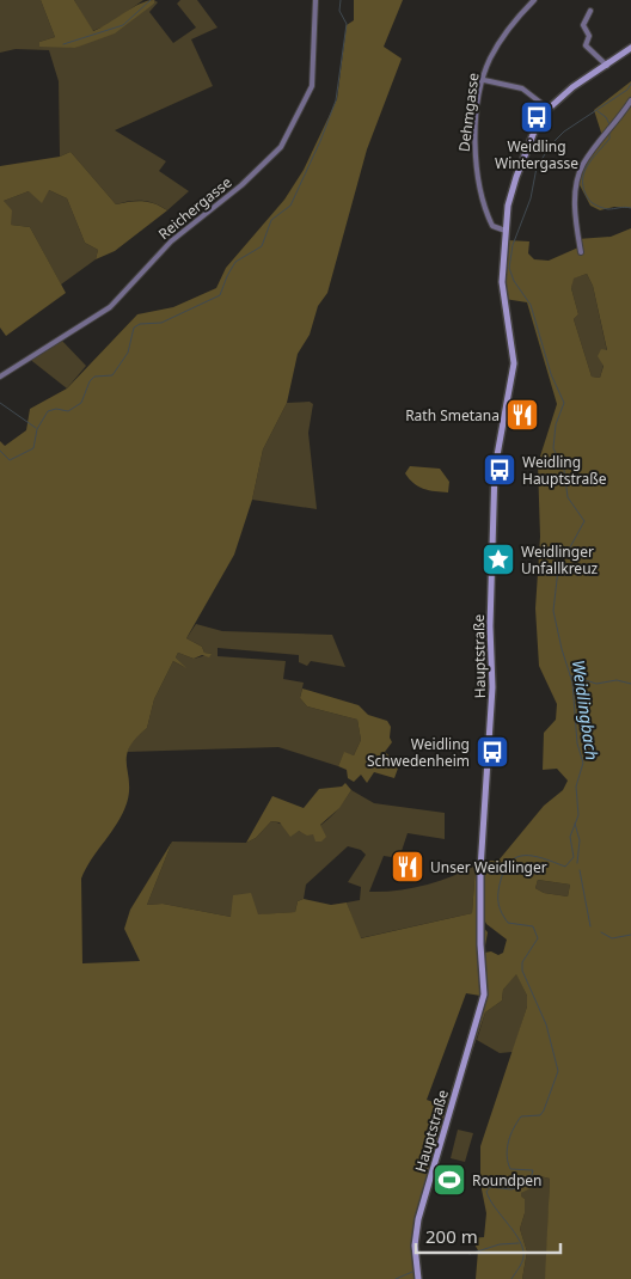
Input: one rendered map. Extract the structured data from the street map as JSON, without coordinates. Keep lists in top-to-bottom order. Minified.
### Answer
{"streets":{"main road":["Hauptstraße"],"street":["Dehmgasse","Reichergasse"]},"crossings":[["Dehmgasse","Hauptstraße"]],"water":["Weidlingbach"],"places":{"bus stop":["Weidling Wintergasse","Weidling Hauptstraße","Weidling Schwedenheim"],"restaurant":["Rath Smetana","Unser Weidlinger"],"place":["Weidlinger Unfallkreuz"],"sports":["Roundpen"]},"scale_bar":"200 m"}
